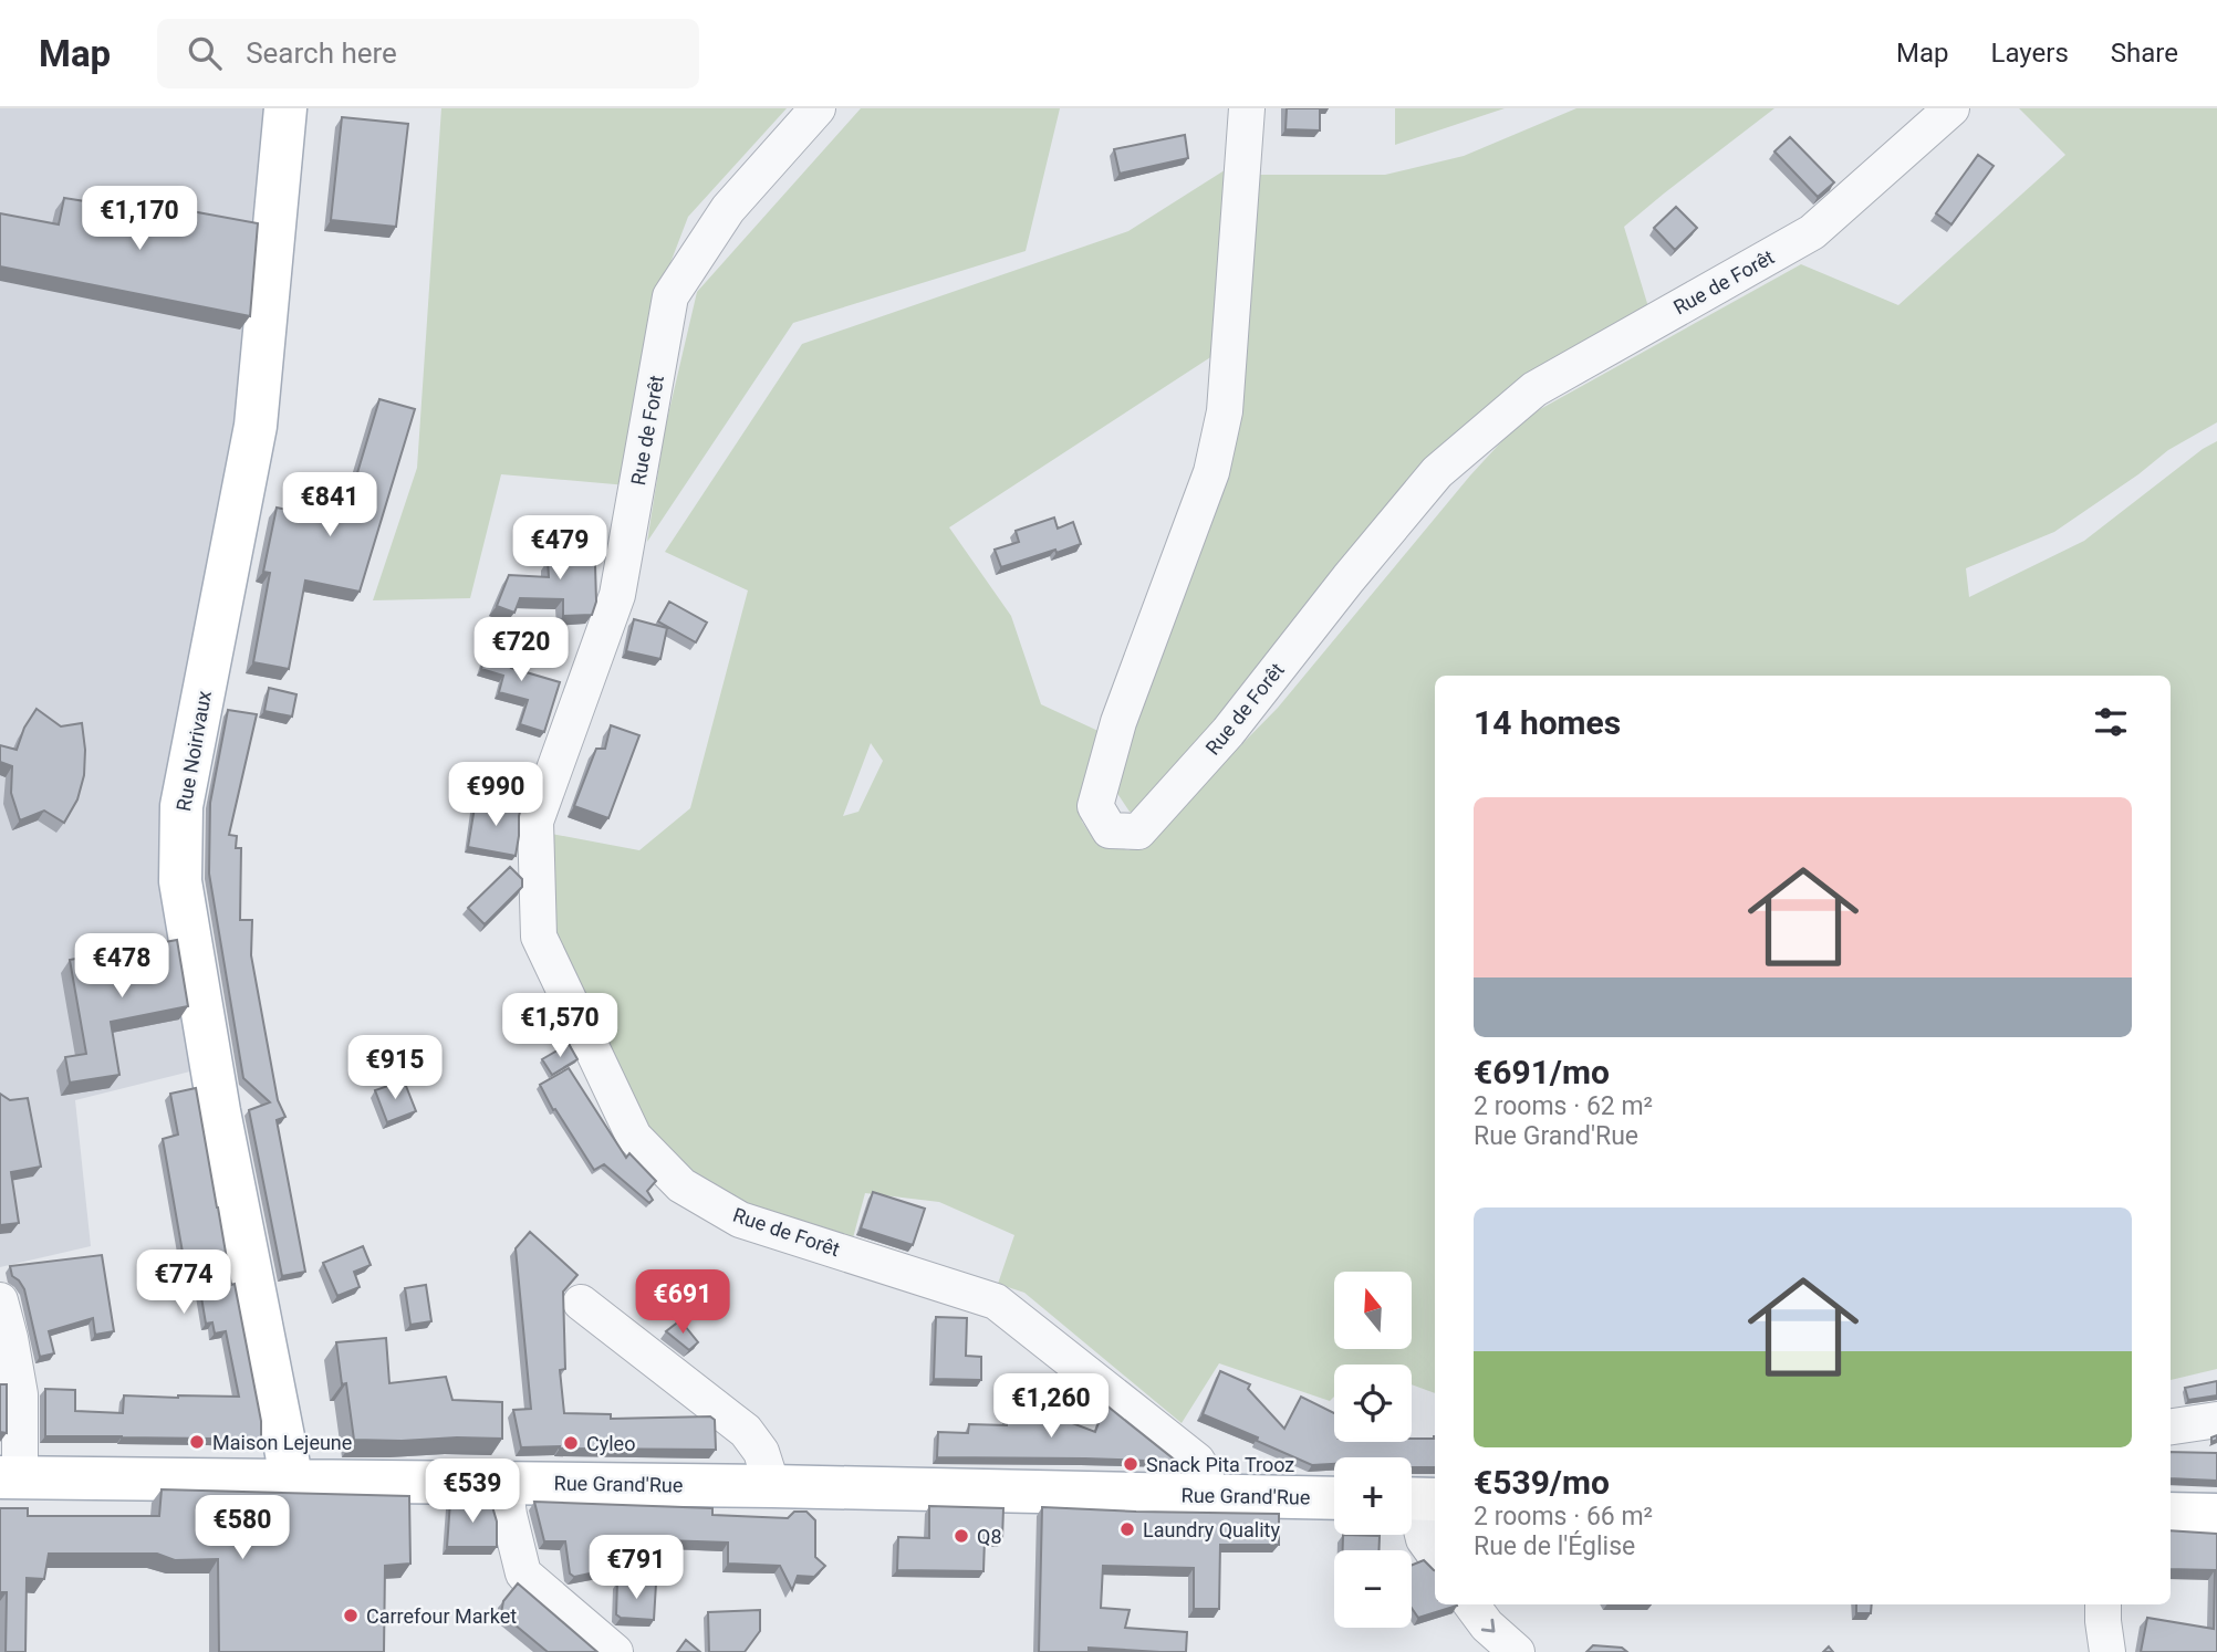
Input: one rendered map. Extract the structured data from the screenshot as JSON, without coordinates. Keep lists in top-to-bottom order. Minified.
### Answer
{"streets":{"main road":["Rue Noirivaux","Rue Grand'Rue"],"street":["Rue de Forêt"]},"crossings":[["Rue de Forêt","Rue Grand'Rue"],["Rue Noirivaux","Rue Grand'Rue"]],"places":["Maison Lejeune","Cyleo","Snack Pita Trooz","Laundry Quality","Q8","Carrefour Market"],"north":"top","page":{"header":"Map","search":"Search here","nav":["Map","Layers","Share"],"price":["€1,170","€841","€479","€720","€990","€478","€1,570","€915","€774","€691","€1,260","€539","€580","€791"],"heading":"14 homes","list":[{"name":"€691/mo","note":"2 rooms · 62 m² · Rue Grand'Rue"},{"name":"€539/mo","note":"2 rooms · 66 m² · Rue de l'Église"}],"map_buttons":["+","−"]}}
